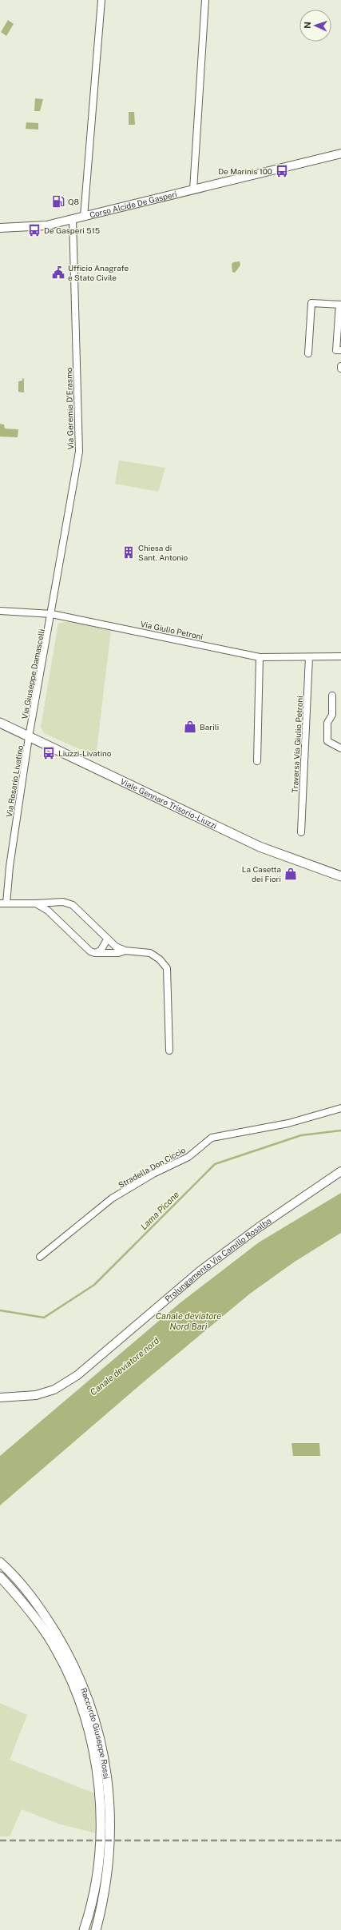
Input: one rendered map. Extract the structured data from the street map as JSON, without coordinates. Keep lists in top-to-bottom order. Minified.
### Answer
{"streets":{"main road":["Viale Gennaro Trisorio-Liuzzi","Raccordo Giuseppe Rossi"],"street":["Corso Alcide De Gasperi","Via Geremia D'Erasmo","Via Giulio Petroni","Via Giuseppe Damascelli","Traversa Via Giulio Petroni","Via Rosario Livatino","Stradella Don Ciccio","Prolungamento Via Camillo Rosalba"]},"crossings":[["Corso Alcide De Gasperi","Via Geremia D'Erasmo"],["Via Geremia D'Erasmo","Via Giulio Petroni"],["Via Geremia D'Erasmo","Via Giuseppe Damascelli"],["Via Giulio Petroni","Via Giuseppe Damascelli"],["Via Giulio Petroni","Traversa Via Giulio Petroni"],["Via Giuseppe Damascelli","Via Rosario Livatino"],["Via Giuseppe Damascelli","Viale Gennaro Trisorio-Liuzzi"],["Via Rosario Livatino","Viale Gennaro Trisorio-Liuzzi"]],"water":["Lama Picone","Canale deviatore Nord Bari","Canale deviatore nord"],"places":{"bus stop":["De Marinis 100","De Gasperi 515","Liuzzi-Livatino"],"fuel station":["Q8"],"public building":["Ufficio Anagrafe e Stato Civile"],"building":["Chiesa di Sant. Antonio"],"shop":["Barili","La Casetta dei Fiori"]},"north":"left"}
